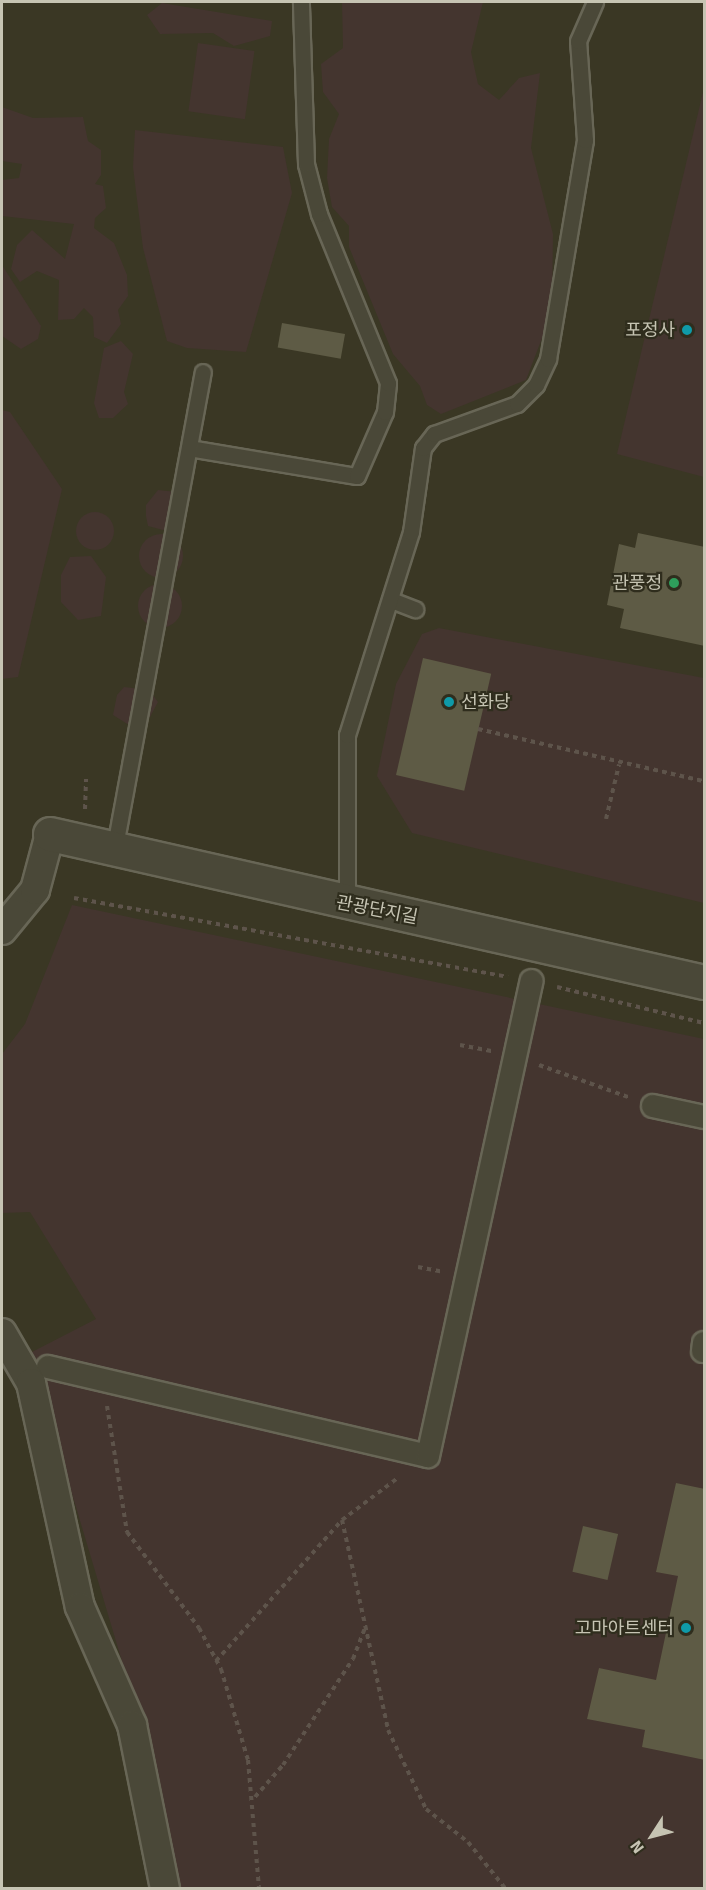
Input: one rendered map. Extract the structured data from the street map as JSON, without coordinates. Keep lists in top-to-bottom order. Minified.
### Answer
{"streets":{"street":["관광단지길"]},"places":["포정사","관풍정","선화당","고마아트센터"],"north":"bottom left"}
